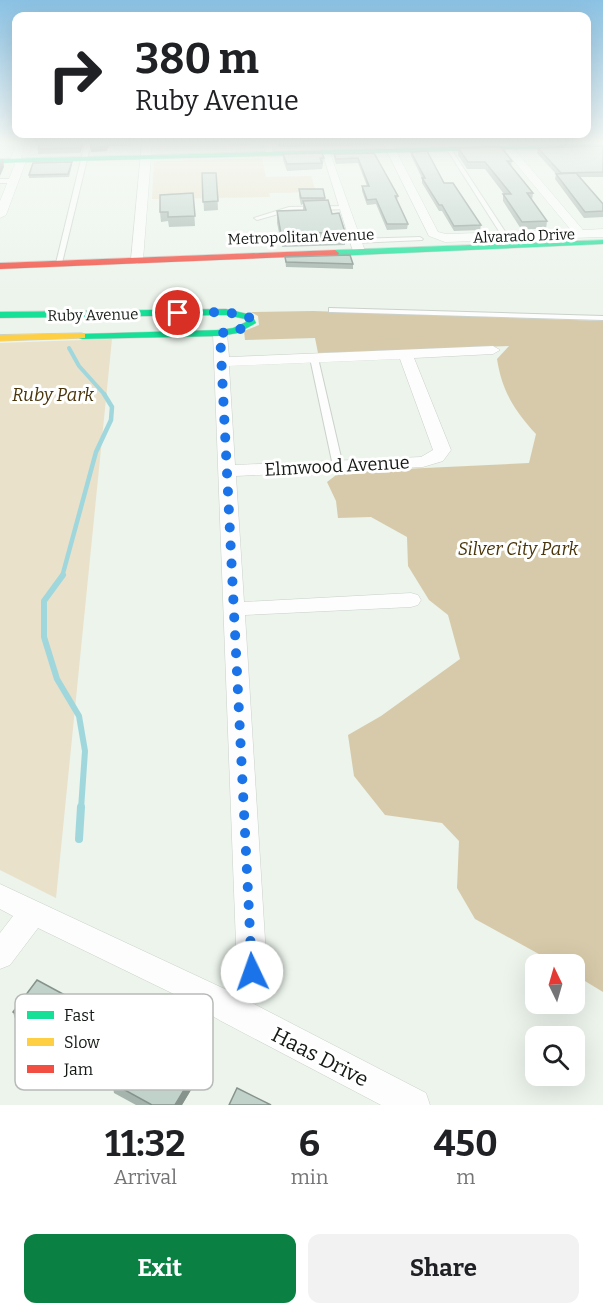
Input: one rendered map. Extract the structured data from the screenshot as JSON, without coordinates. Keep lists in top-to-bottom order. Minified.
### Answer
{"streets":{"street":["Alvarado Drive","Metropolitan Avenue","Ruby Avenue","Elmwood Avenue","Haas Drive"]},"parks":["Ruby Park","Silver City Park"],"legend":["Fast","Slow","Jam"],"north":"top","page":{"turn":["380 m","Ruby Avenue"],"eta":["11:32","Arrival","6","min","450","m"],"buttons":["Exit","Share"]}}
